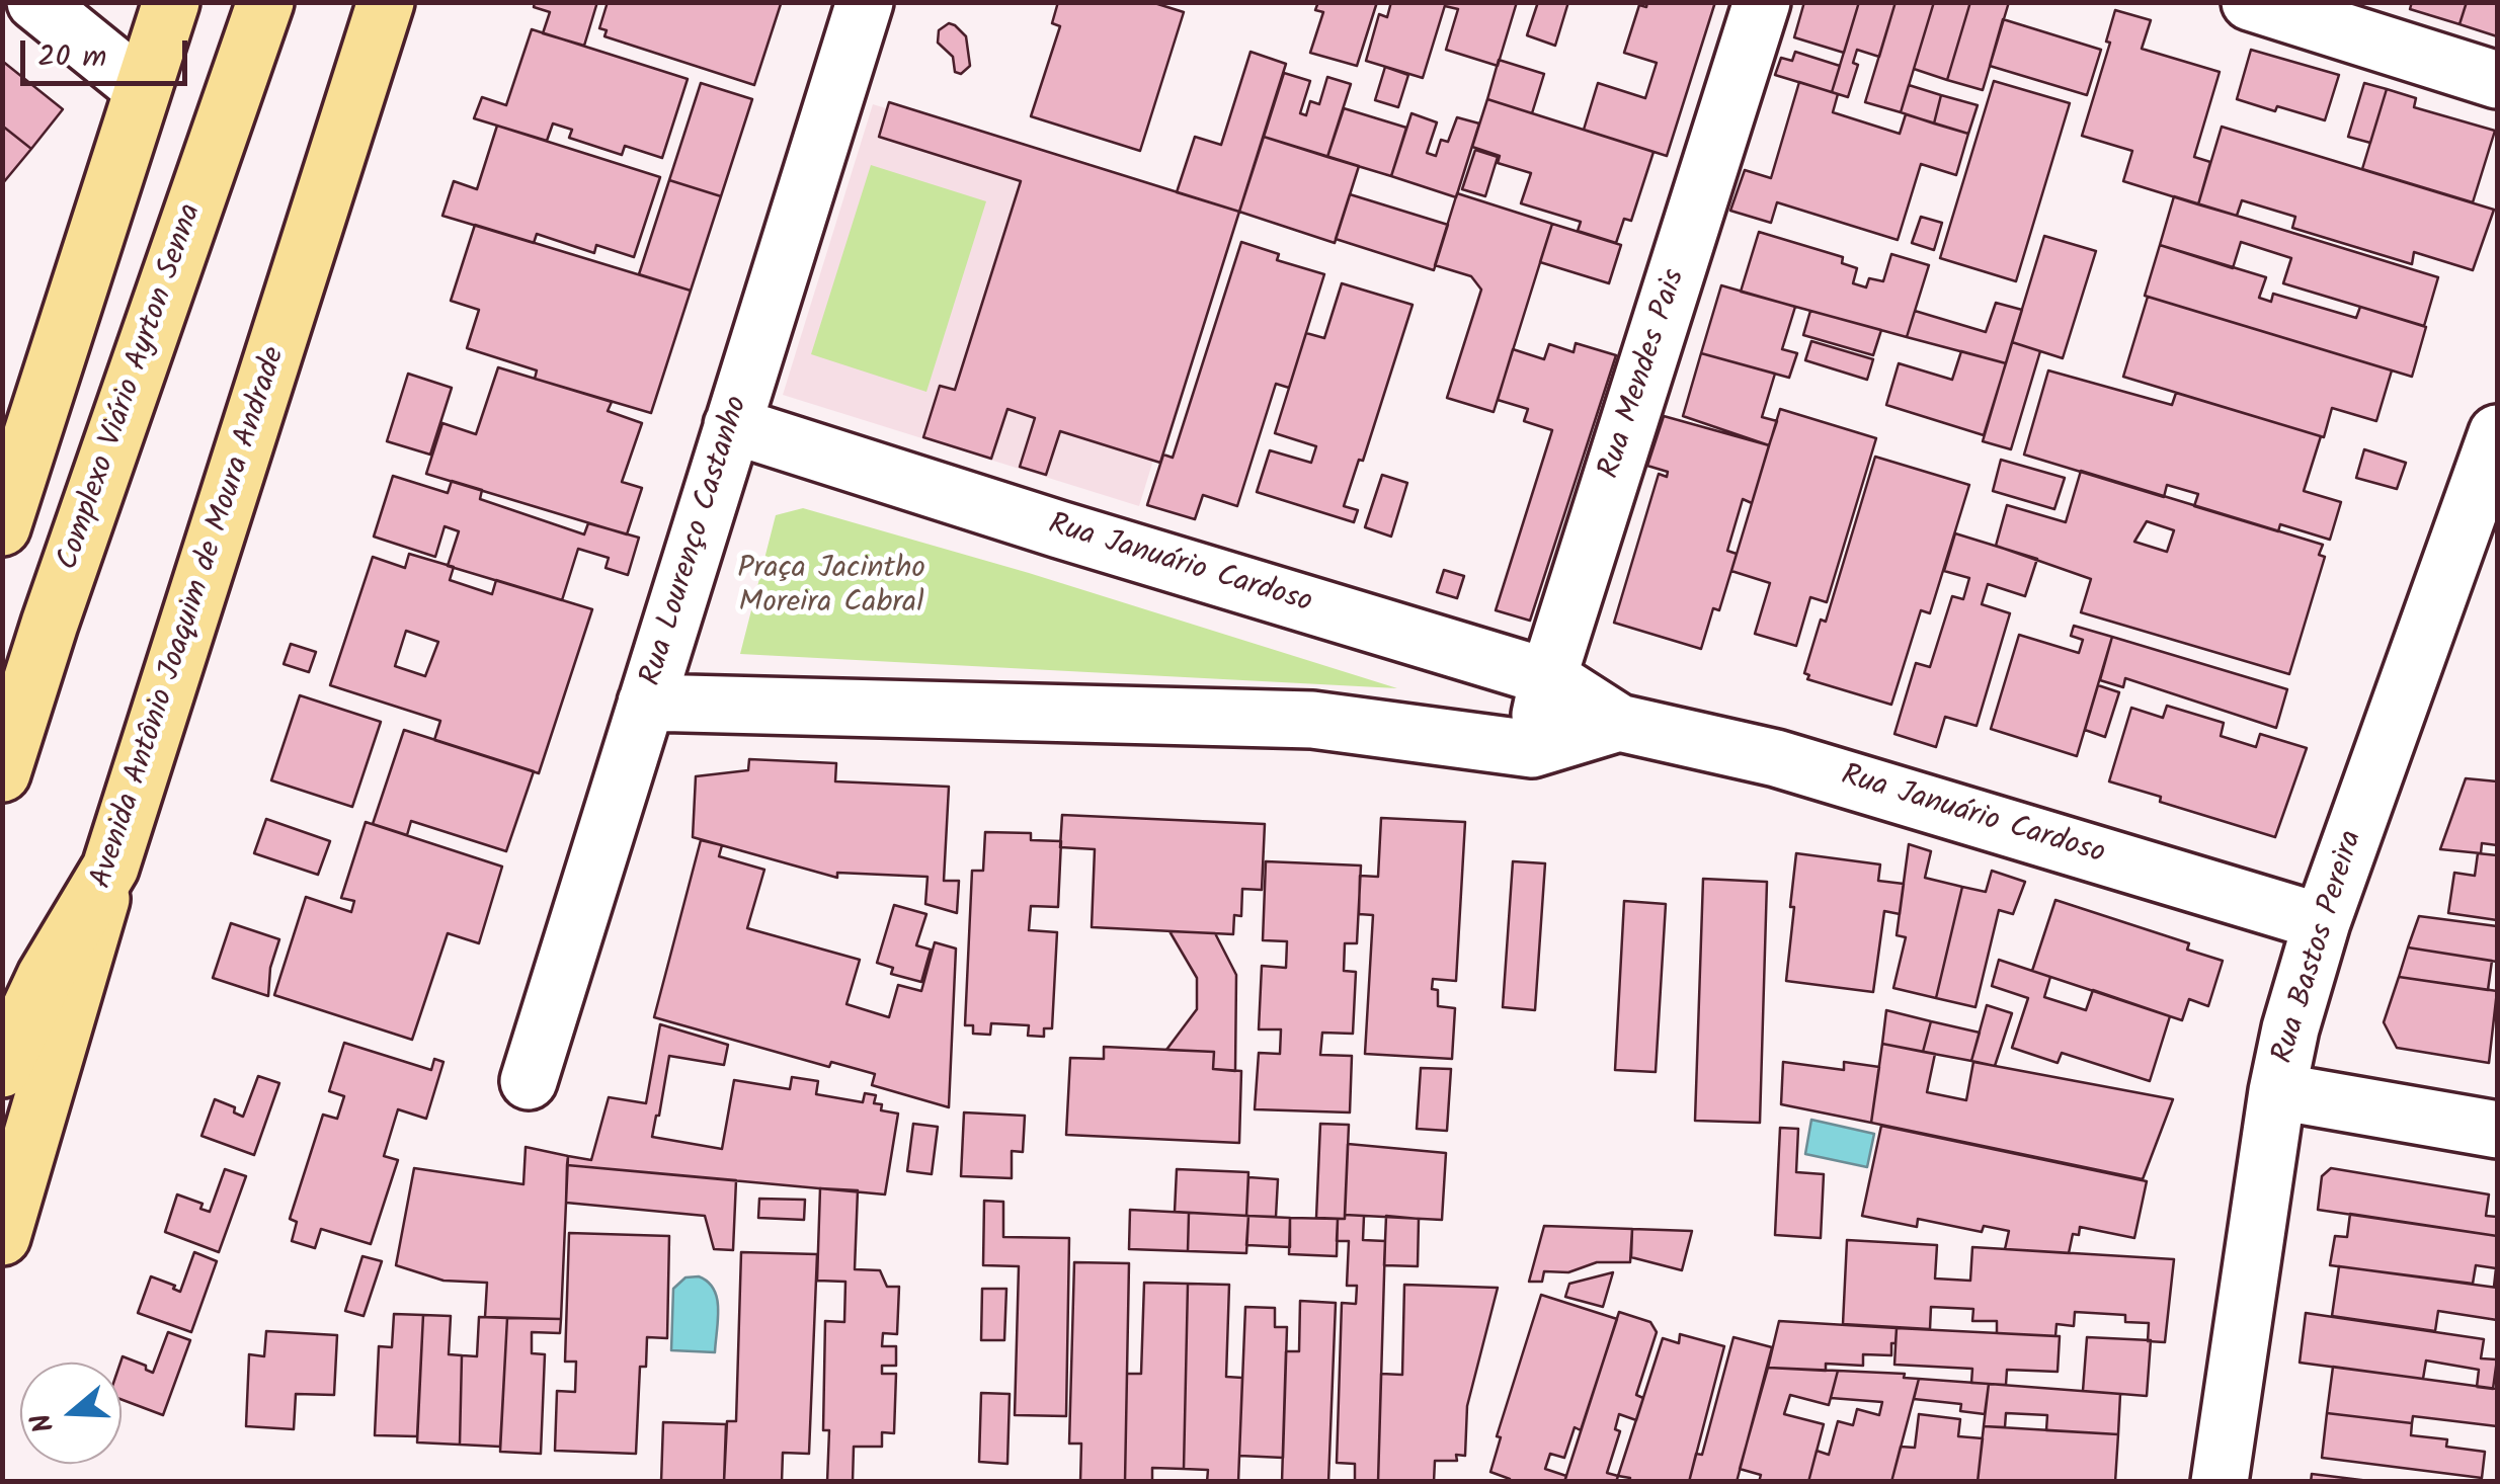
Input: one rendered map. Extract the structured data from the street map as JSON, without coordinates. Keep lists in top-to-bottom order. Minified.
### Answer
{"streets":{"main road":["Complexo Viário Ayrton Senna","Avenida Antônio Joaquim de Moura Andrade"],"street":["Rua Mendes Pais","Rua Lourenço Castanho","Rua Januário Cardoso","Rua Bastos Pereira"]},"crossings":[["Rua Mendes Pais","Rua Januário Cardoso"],["Rua Lourenço Castanho","Rua Januário Cardoso"],["Rua Januário Cardoso","Rua Bastos Pereira"]],"parks":["Praça Jacintho Moreira Cabral"],"scale_bar":"20 m","north":"left"}
